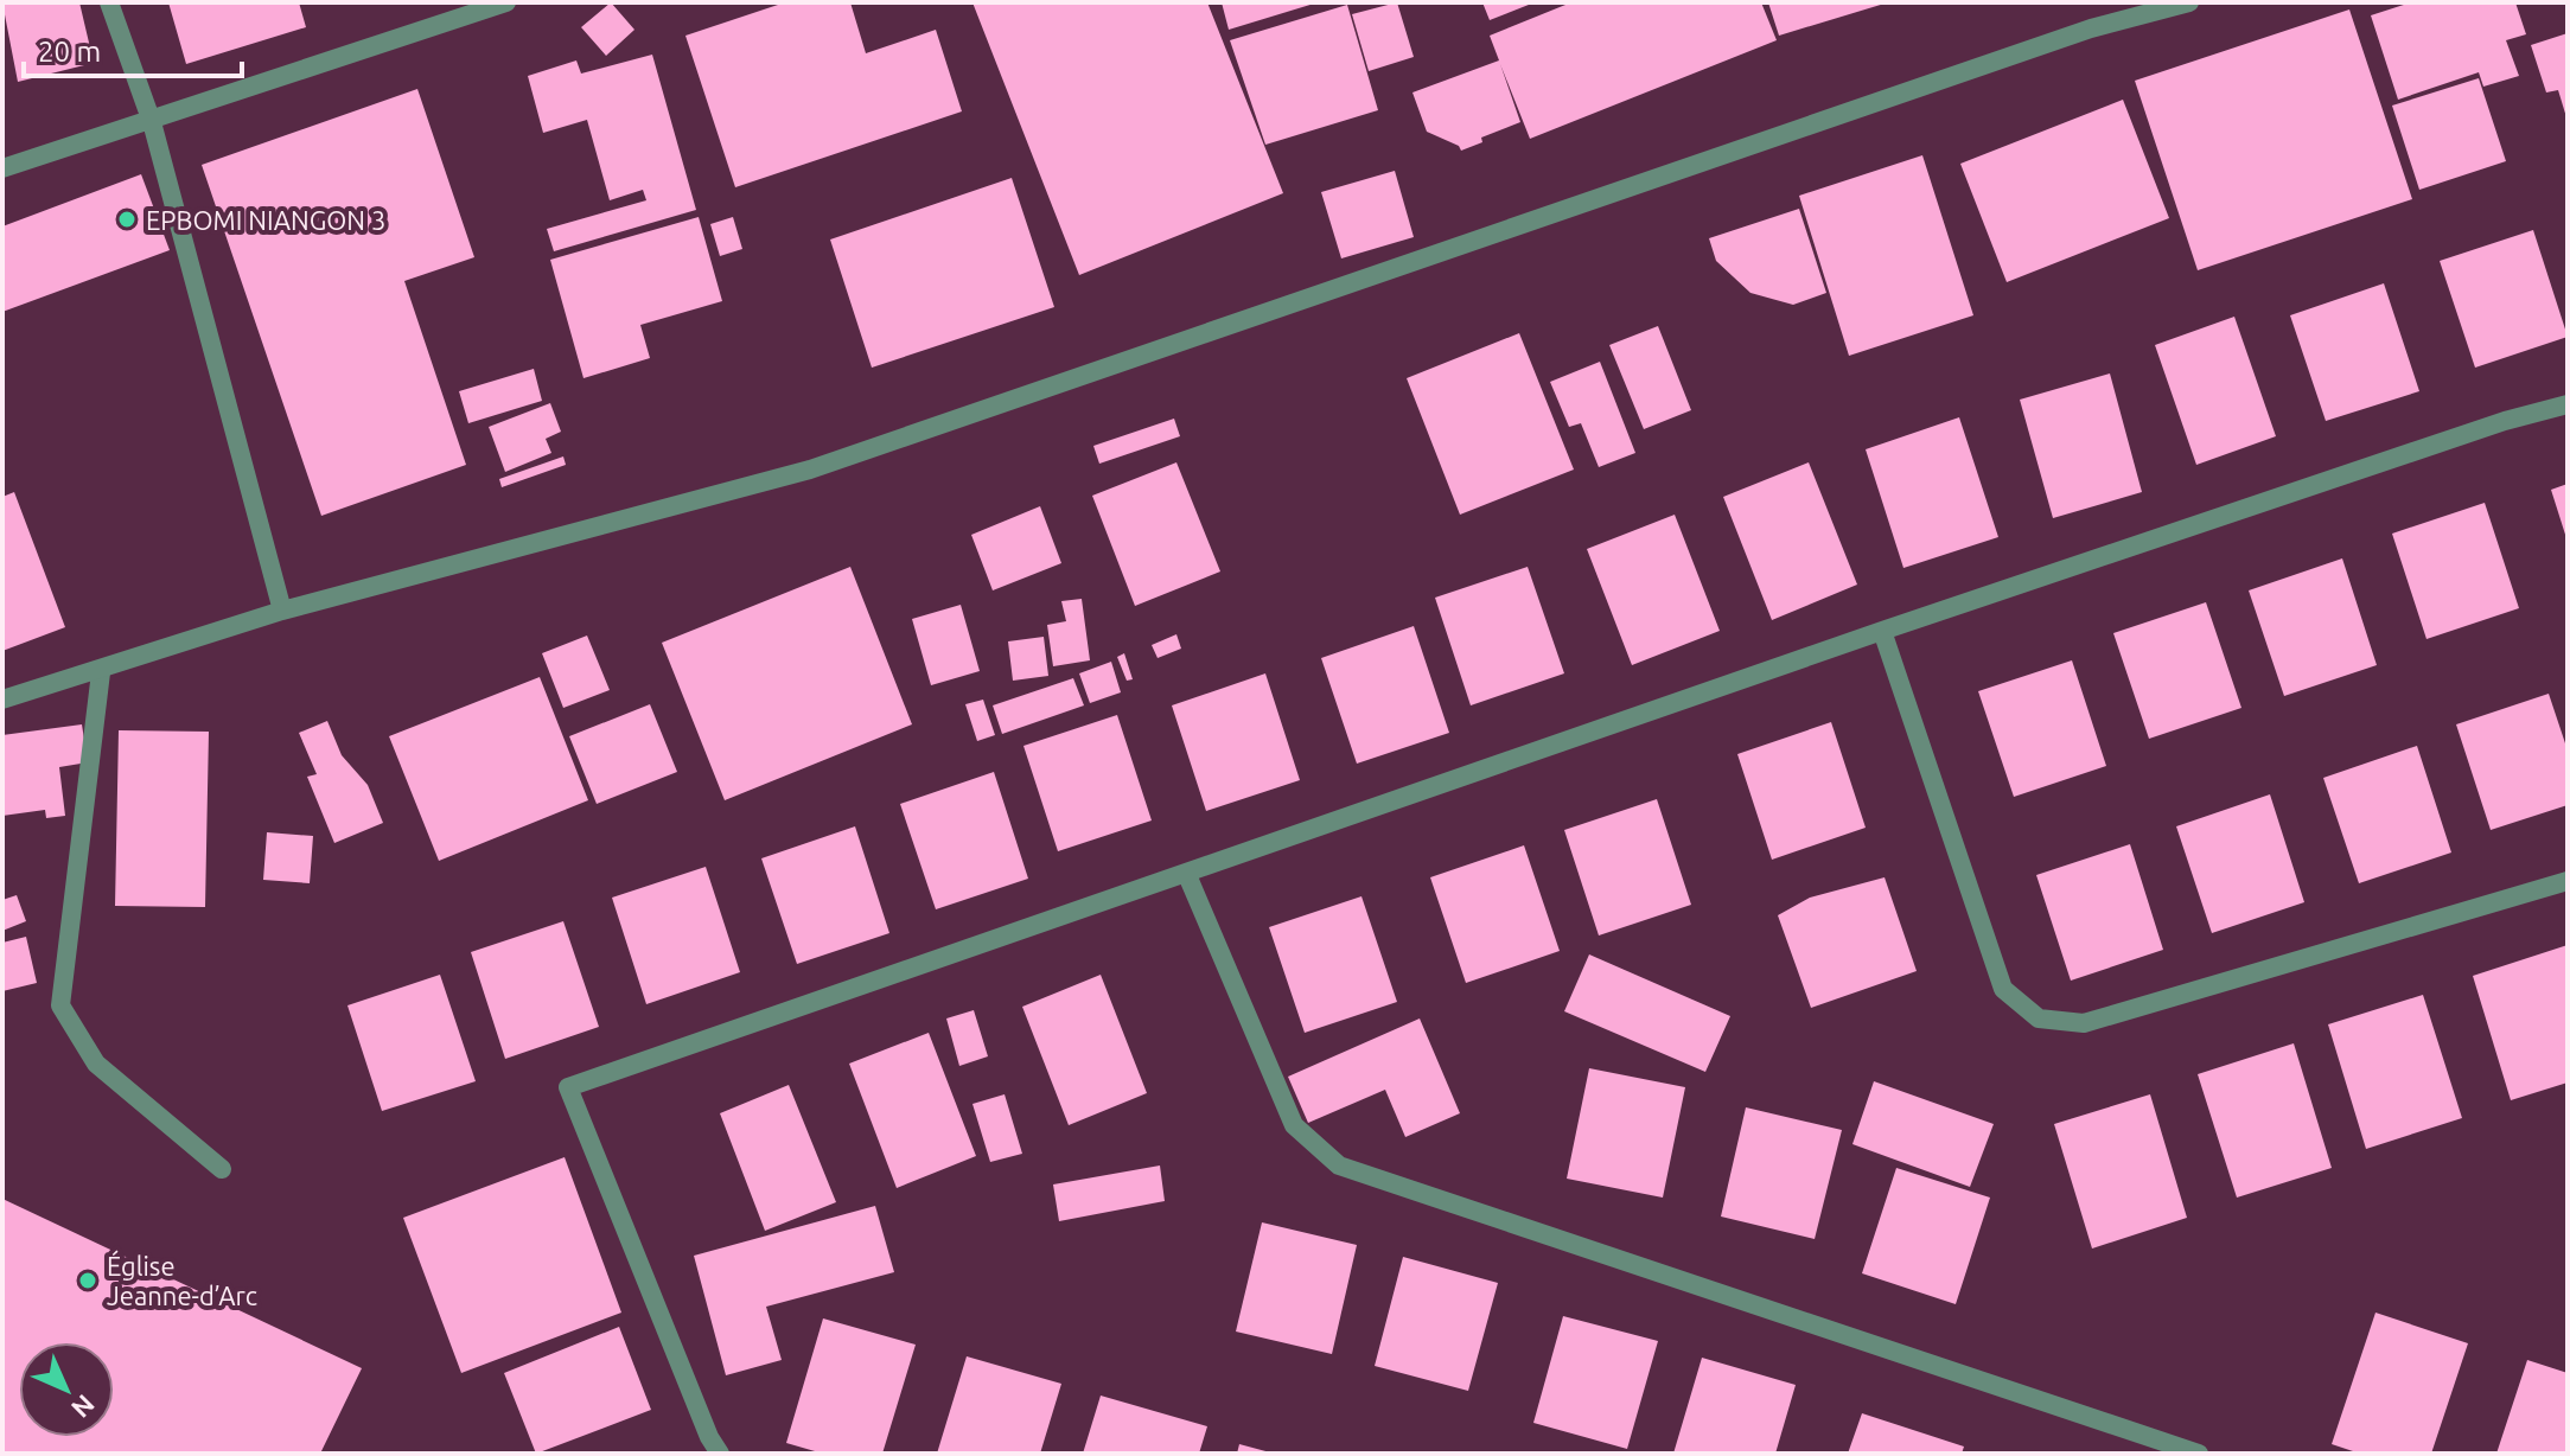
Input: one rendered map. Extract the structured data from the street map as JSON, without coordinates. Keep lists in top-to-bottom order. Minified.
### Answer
{"places":["EPBOMI NIANGON 3","Église Jeanne-d’Arc"],"scale_bar":"20 m","north":"bottom right"}
